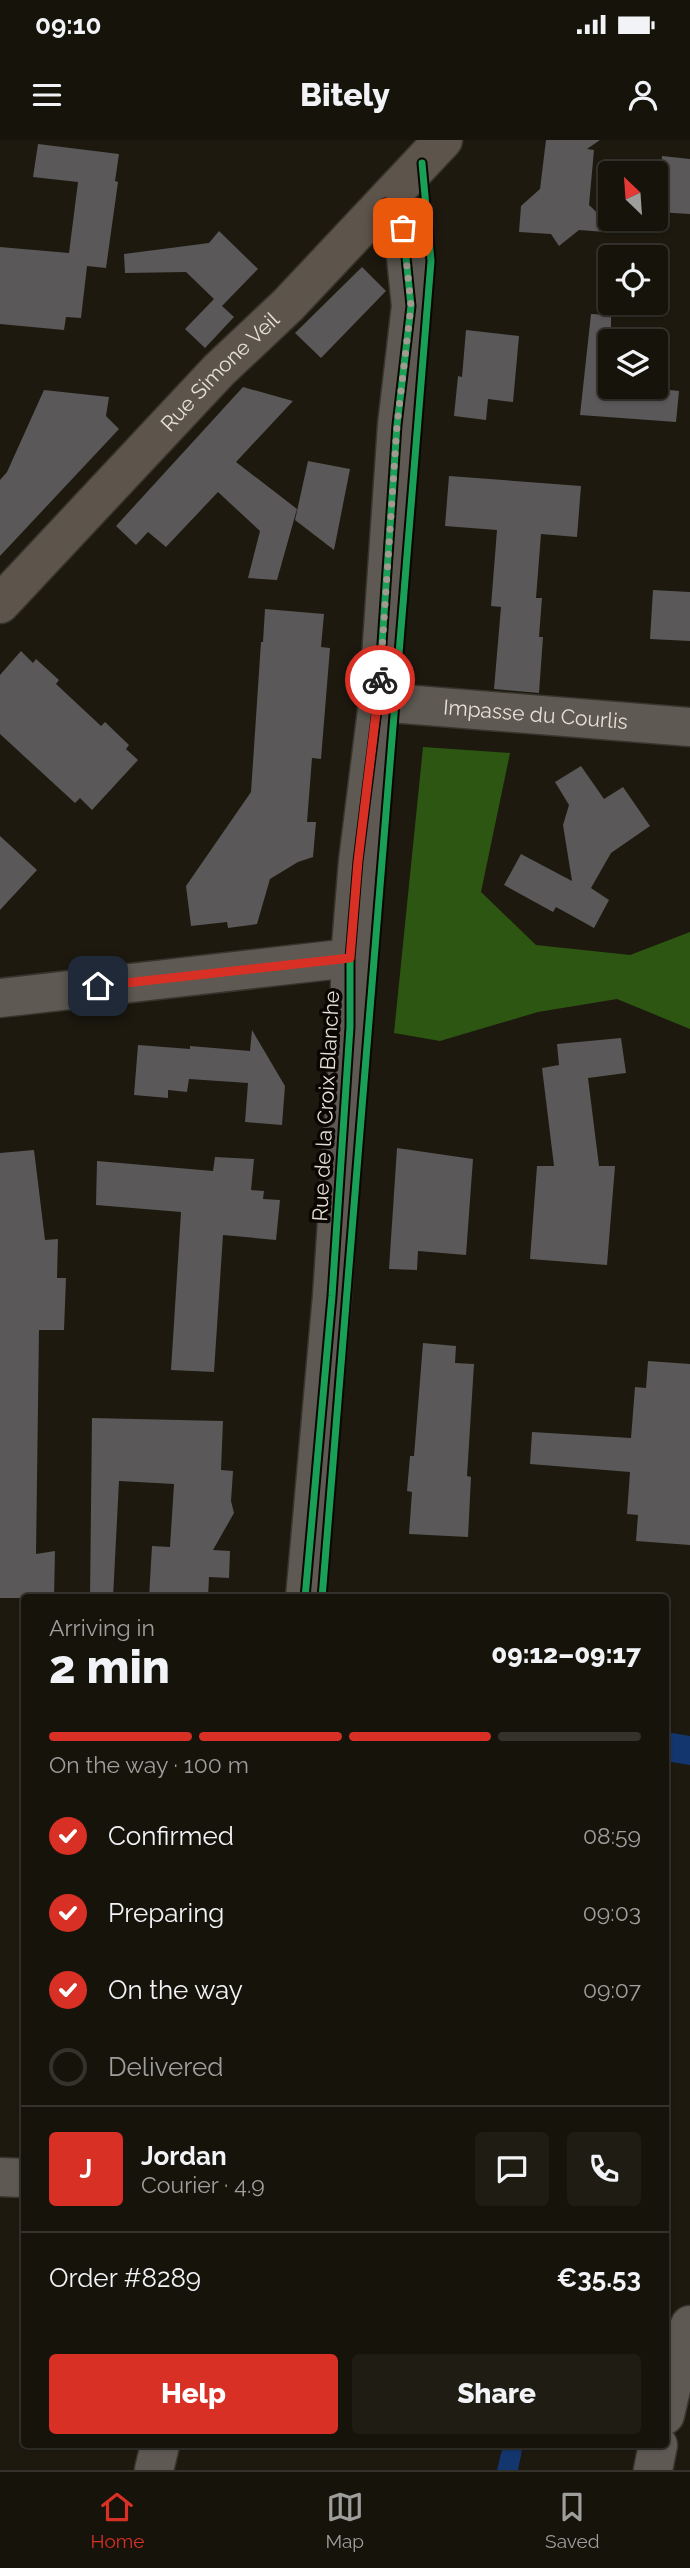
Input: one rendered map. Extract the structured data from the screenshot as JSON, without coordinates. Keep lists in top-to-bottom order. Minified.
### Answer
{"streets":{"main road":["Rue Simone Veil"],"street":["Impasse du Courlis","Rue de la Croix Blanche"]},"crossings":[["Rue Simone Veil","Rue de la Croix Blanche"],["Impasse du Courlis","Rue de la Croix Blanche"]],"north":"top left","page":{"status":"09:10","header":"Bitely","heading":["2 min","Arriving in","09:12–09:17"],"panel":["Jordan","Courier · 4.9","Order #8289","€35.53"],"bar":"On the way · 100 m","list":[["Confirmed","08:59"],["Preparing","09:03"],["On the way","09:07"],"Delivered"],"round":"J","buttons":["Help","Share"],"tabs":["Home","Map","Saved"]}}
